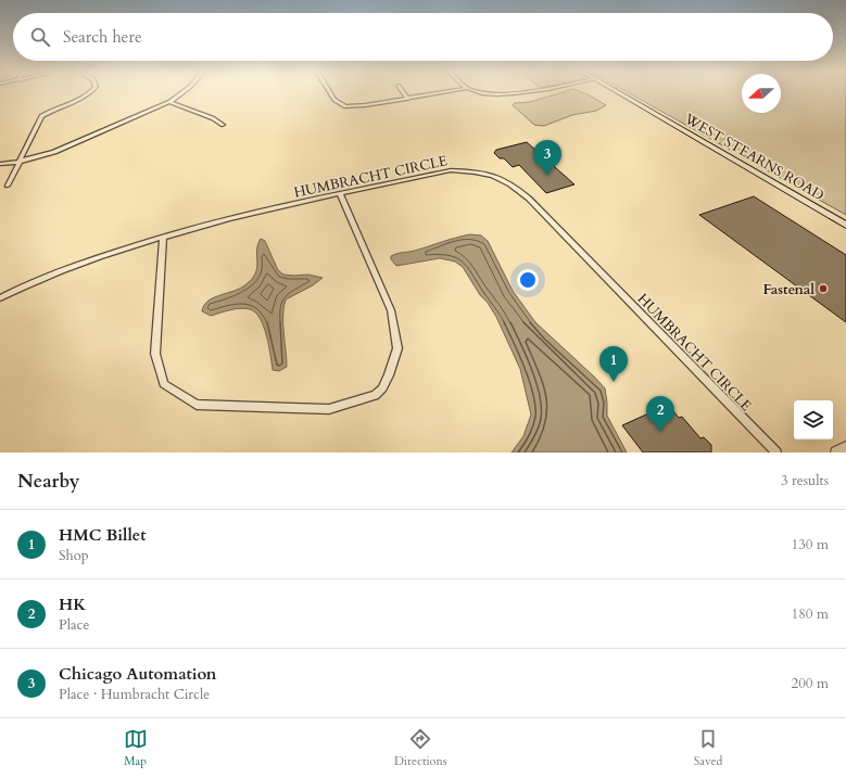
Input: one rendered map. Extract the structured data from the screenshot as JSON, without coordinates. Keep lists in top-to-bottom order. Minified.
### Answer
{"streets":{"main road":["WEST STEARNS ROAD"],"street":["HUMBRACHT CIRCLE"]},"places":["Fastenal"],"north":"left","page":{"search":"Search here","pins":["3","1","2"],"heading":["Nearby","3 results"],"list":[{"mark":"1","name":"HMC Billet","note":"Shop","value":"130 m"},{"mark":"2","name":"HK","note":"Place","value":"180 m"},{"mark":"3","name":"Chicago Automation","note":"Place · Humbracht Circle","value":"200 m"}],"nav":["Map","Directions","Saved"]}}
